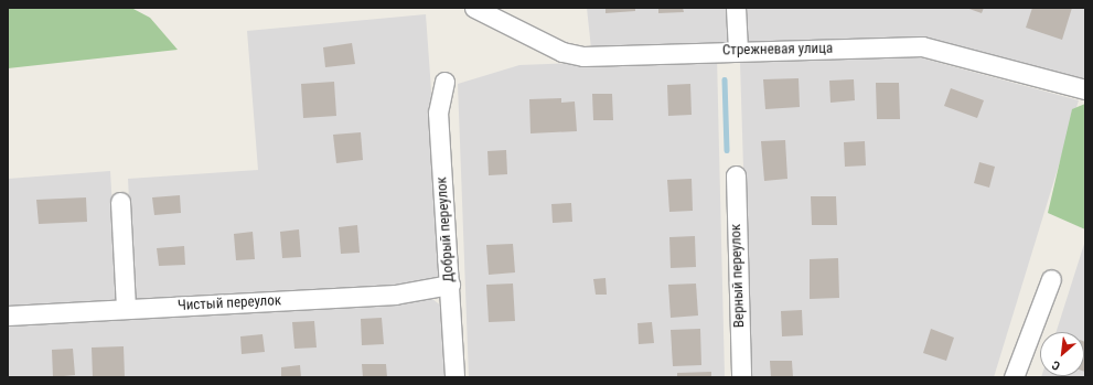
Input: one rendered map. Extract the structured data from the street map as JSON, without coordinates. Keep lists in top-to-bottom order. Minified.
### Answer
{"streets":{"street":["Стрежневая улица","Добрый переулок","Верный переулок","Чистый переулок"]},"crossings":[["Добрый переулок","Чистый переулок"]],"north":"bottom left"}
